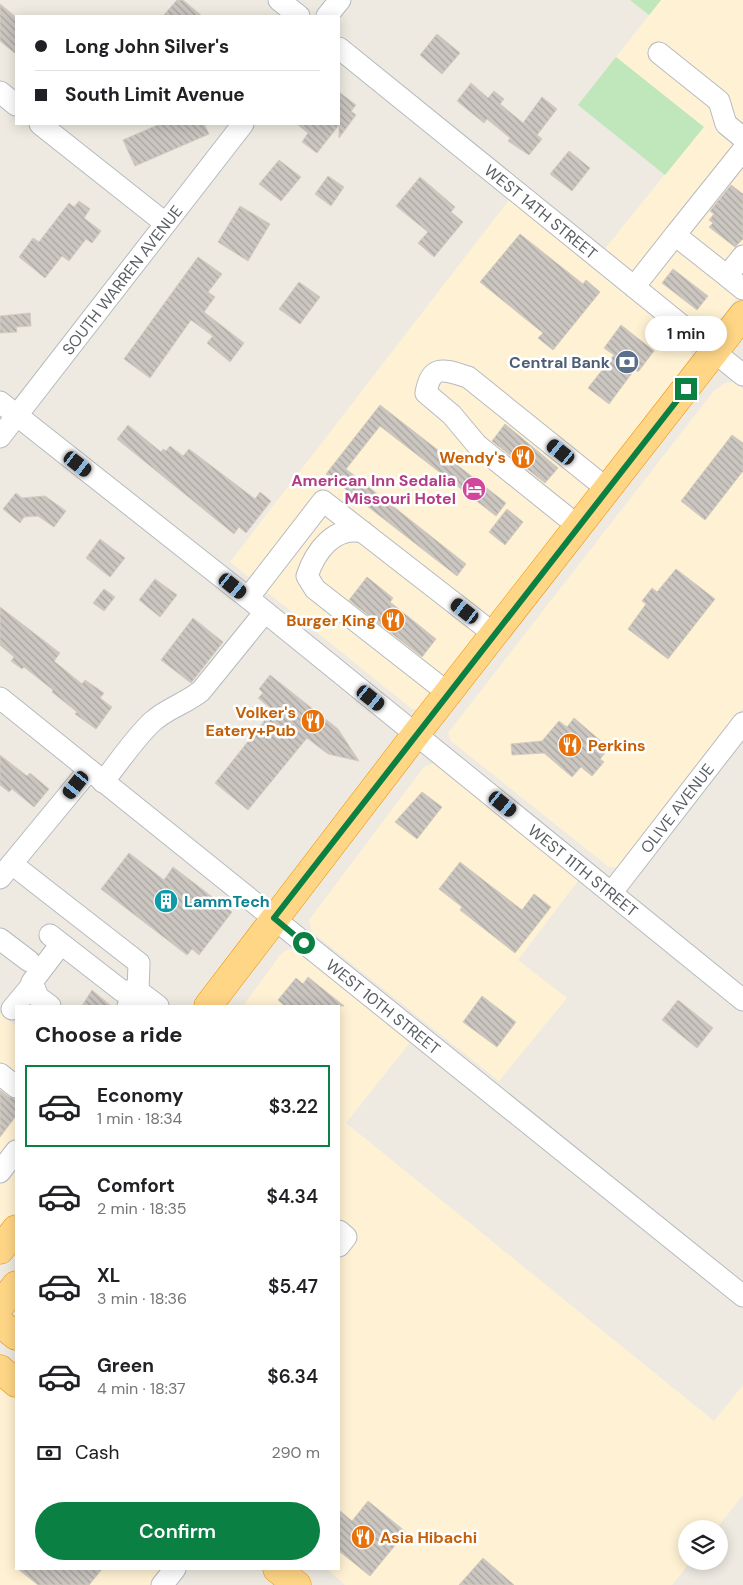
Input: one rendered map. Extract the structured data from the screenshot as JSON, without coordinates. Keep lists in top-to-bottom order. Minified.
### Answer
{"streets":{"street":["WEST 14TH STREET","SOUTH WARREN AVENUE","OLIVE AVENUE","WEST 11TH STREET","WEST 10TH STREET"]},"crossings":[["SOUTH WARREN AVENUE","WEST 11TH STREET"],["OLIVE AVENUE","WEST 11TH STREET"]],"places":{"bank":["Central Bank"],"restaurant":["Wendy's","Burger King","Volker's Eatery+Pub","Perkins","Asia Hibachi"],"hotel":["American Inn Sedalia Missouri Hotel"],"building":["LammTech"]},"page":{"banner":["Long John Silver's","South Limit Avenue"],"bubble":"1 min","heading":"Choose a ride","list":[{"name":"Economy","note":"1 min · 18:34","value":"$3.22"},{"name":"Comfort","note":"2 min · 18:35","value":"$4.34"},{"name":"XL","note":"3 min · 18:36","value":"$5.47"},{"name":"Green","note":"4 min · 18:37","value":"$6.34"}],"pay":["Cash","290 m"],"buttons":"Confirm"}}
